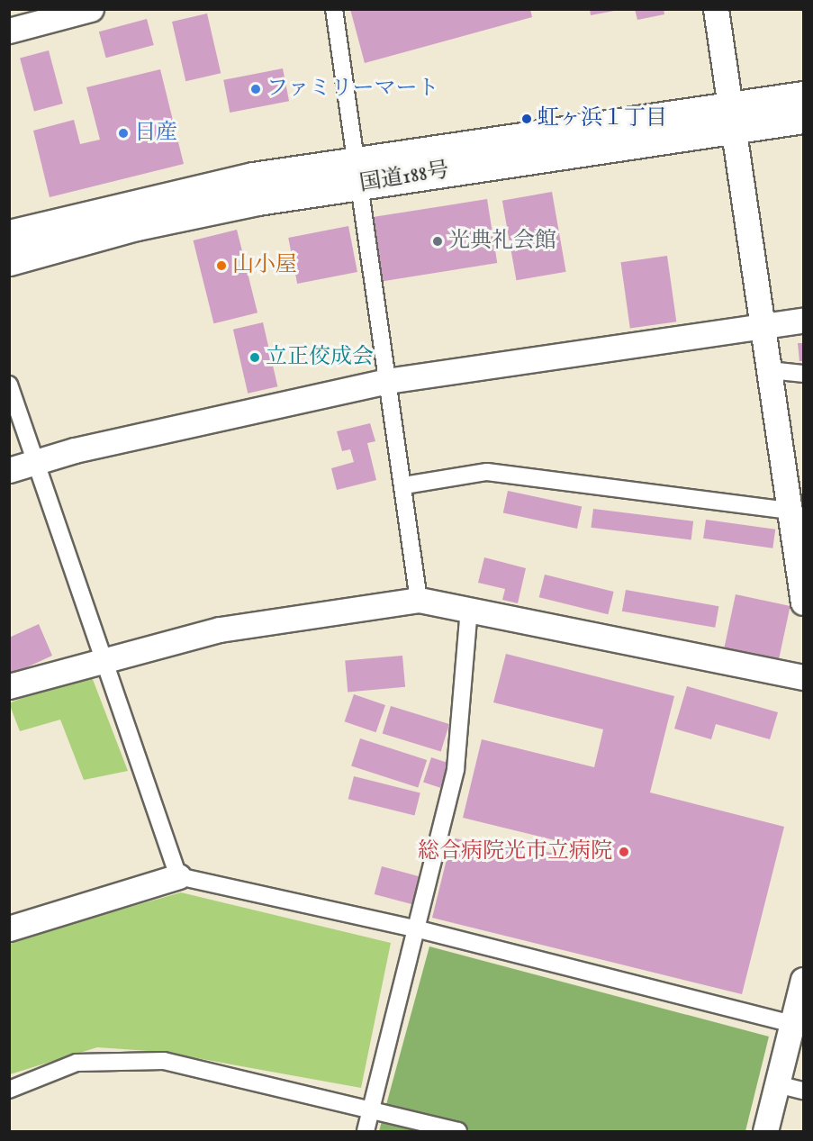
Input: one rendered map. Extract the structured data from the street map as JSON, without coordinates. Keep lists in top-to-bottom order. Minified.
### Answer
{"streets":{"highway":["国道188号"]},"places":["ファミリーマート","虹ヶ浜１丁目","日産","光典礼会館","山小屋","立正佼成会","総合病院光市立病院"]}
